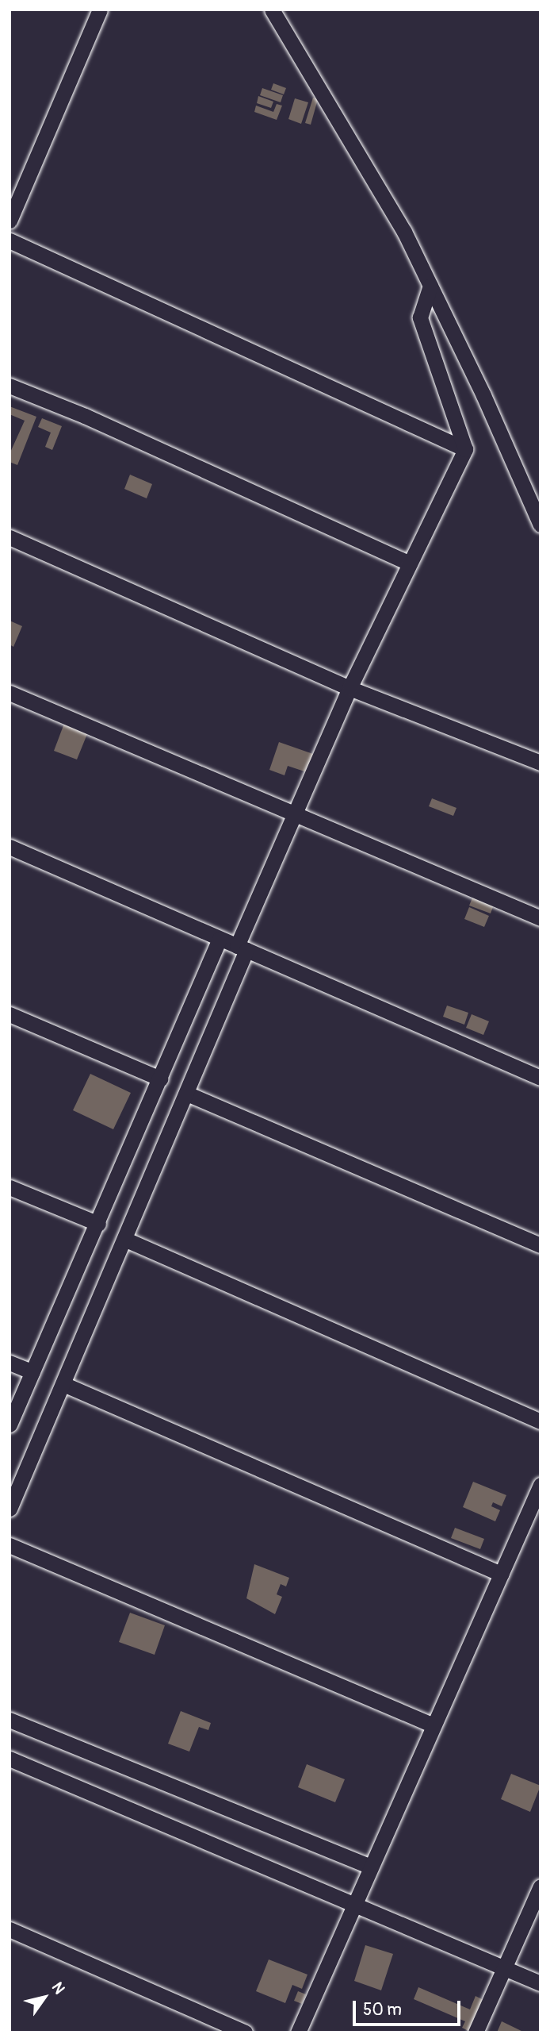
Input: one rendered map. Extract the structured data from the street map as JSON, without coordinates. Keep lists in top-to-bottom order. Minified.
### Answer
{"scale_bar":"50 m","north":"top right"}
